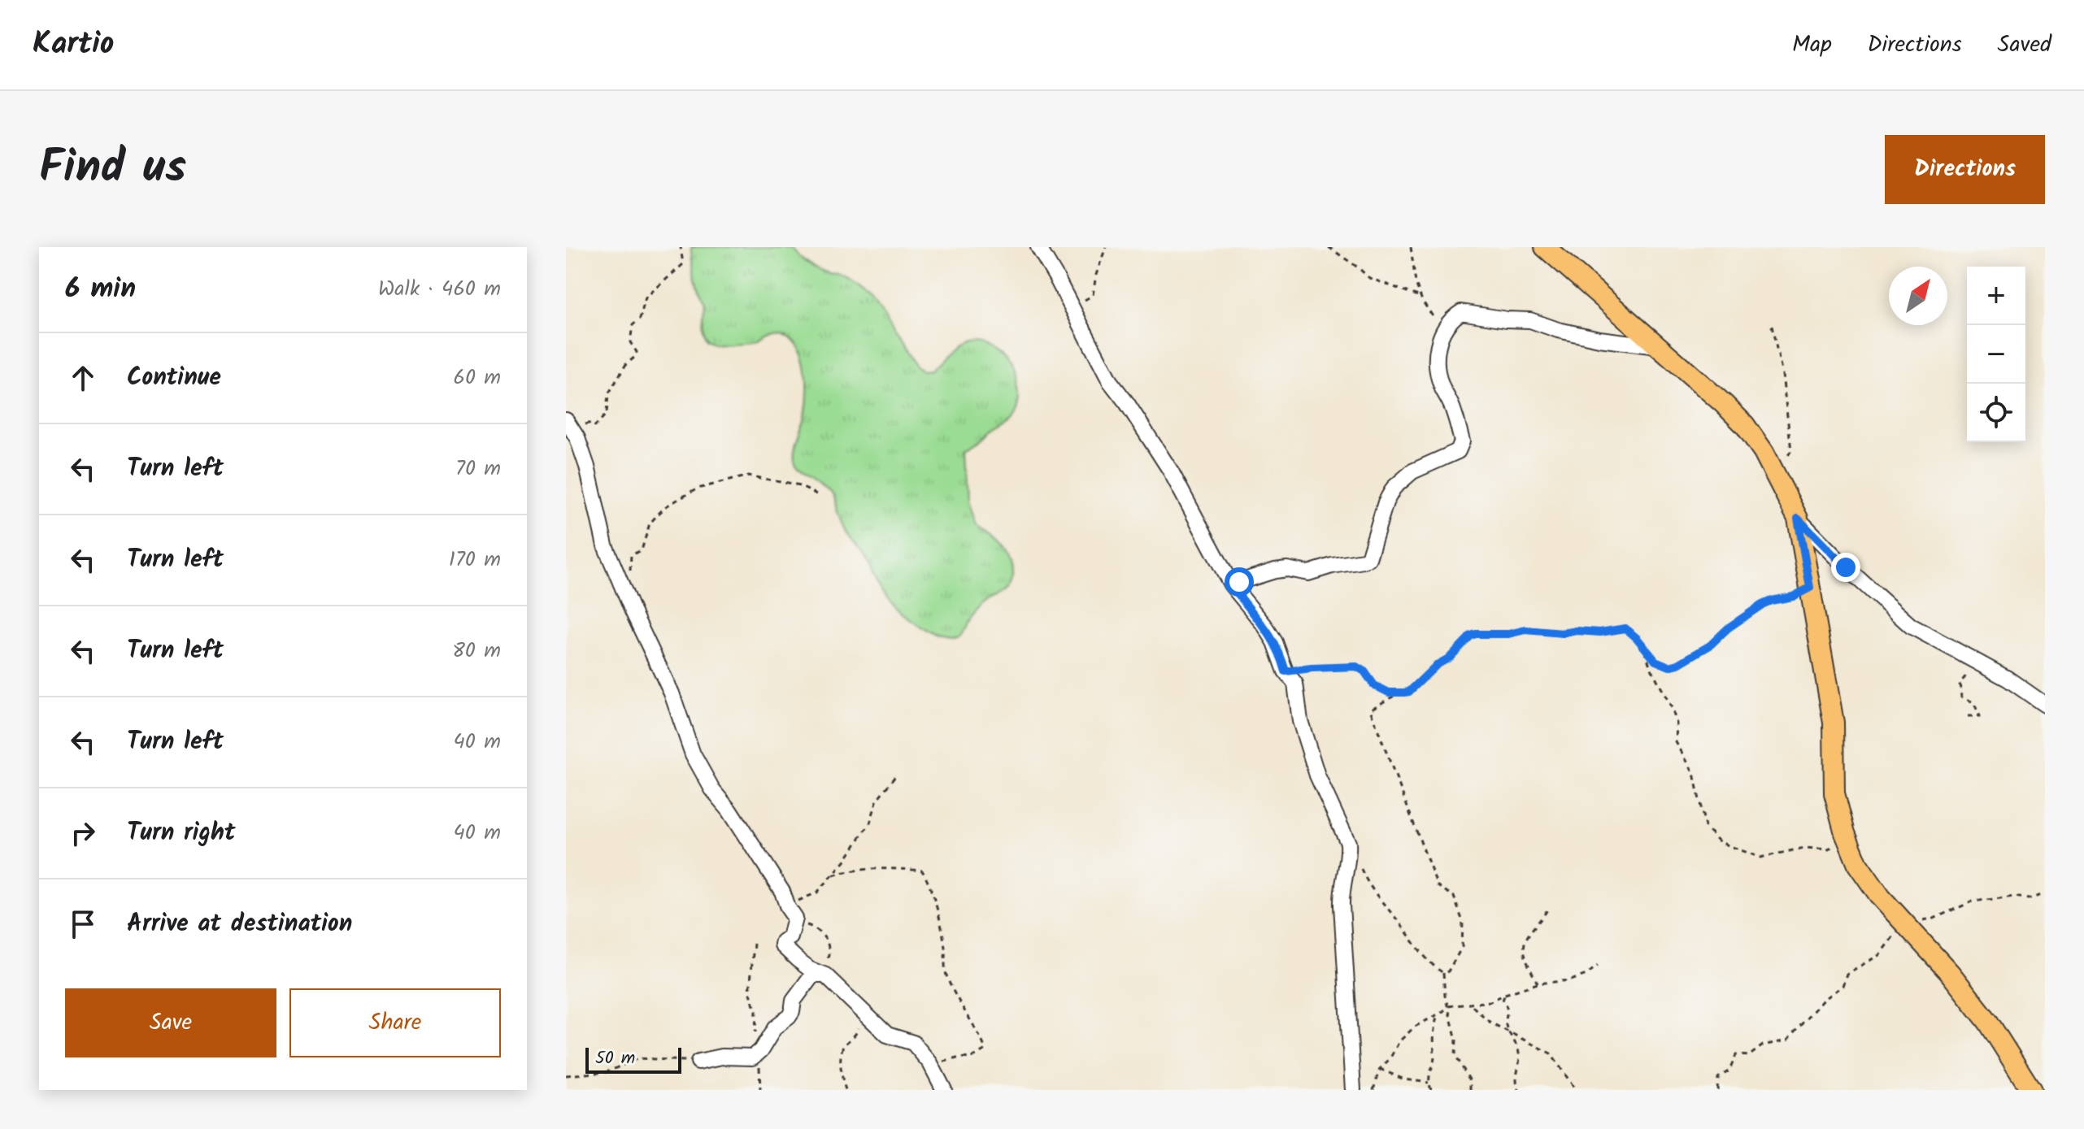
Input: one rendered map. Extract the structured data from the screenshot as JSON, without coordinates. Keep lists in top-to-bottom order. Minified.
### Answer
{"scale_bar":"50 m","north":"top right","page":{"header":"Kartio","nav":["Map","Directions","Saved"],"title":"Find us","buttons":["Directions",["Save","Share"]],"heading":["6 min","Walk · 460 m"],"map_buttons":["+","−"],"list":[["Continue","60 m"],["Turn left","70 m"],["Turn left","170 m"],["Turn left","80 m"],["Turn left","40 m"],["Turn right","40 m"],"Arrive at destination"],"scale":"50 m"}}
